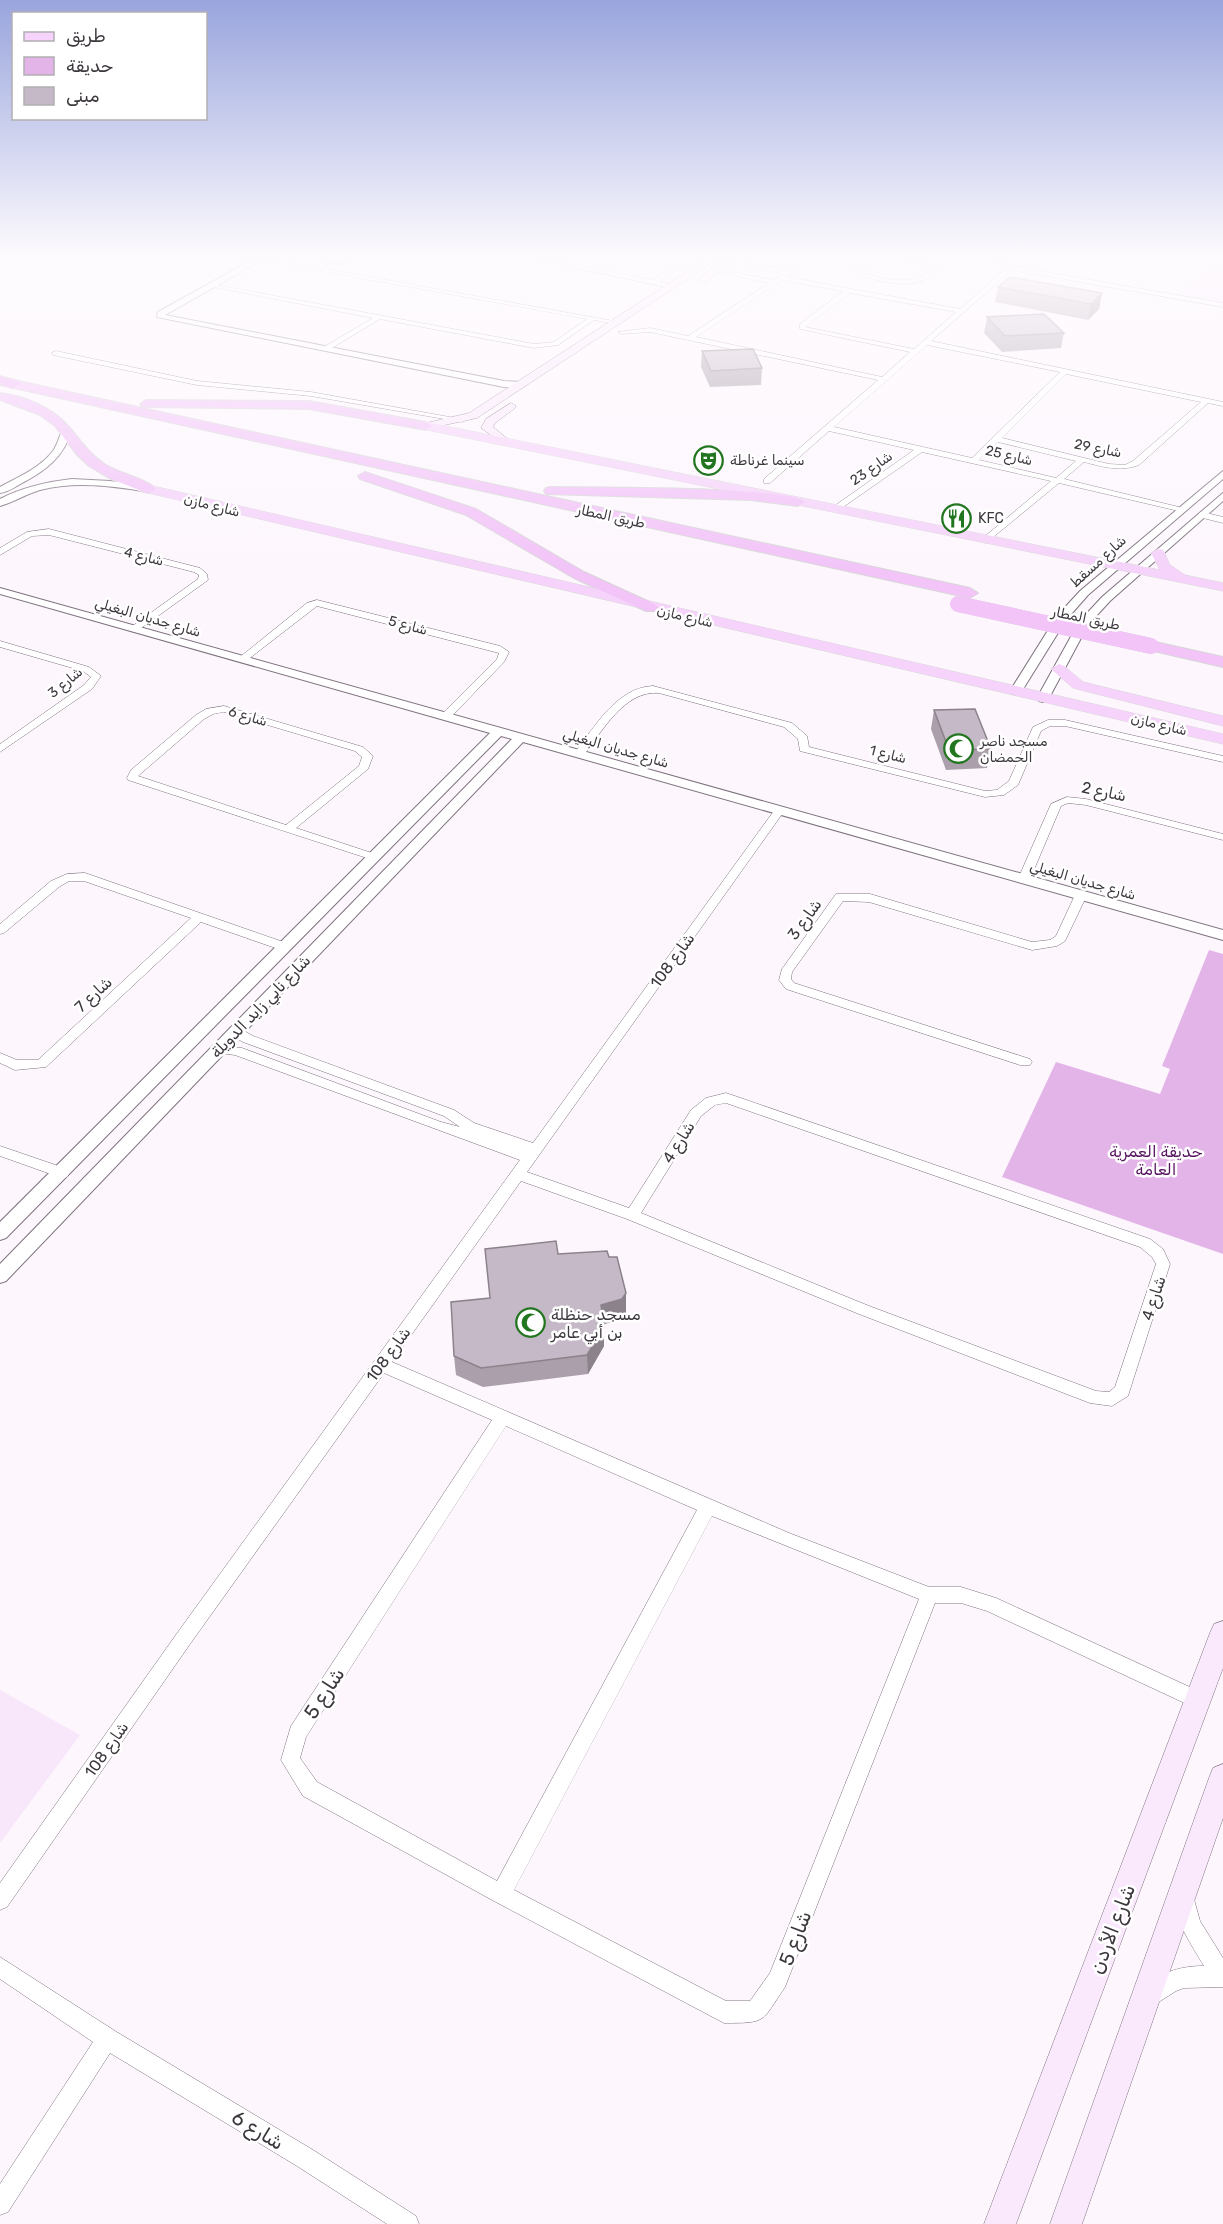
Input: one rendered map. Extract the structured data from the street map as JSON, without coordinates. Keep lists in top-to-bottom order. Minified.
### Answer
{"streets":{"highway":["طريق المطار"],"main road":["شارع مازن","شارع الأردن"],"street":["شارع 29","شارع 25","شارع 23","شارع 4","شارع مسقط","شارع جديان البغيلي","شارع 5","شارع 3","شارع 6","شارع 1","شارع 2","شارع 108","شارع 7","شارع نابي زايد الدويلة"]},"crossings":[["شارع 25","شارع 23"],["شارع 25","شارع مسقط"],["شارع مازن","شارع مسقط"],["شارع 4","شارع جديان البغيلي"],["شارع 4","شارع 108"],["شارع جديان البغيلي","شارع 5"],["شارع جديان البغيلي","شارع 3"],["شارع جديان البغيلي","شارع 1"],["شارع جديان البغيلي","شارع 2"],["شارع جديان البغيلي","شارع 108"],["شارع جديان البغيلي","شارع نابي زايد الدويلة"],["شارع 6","شارع نابي زايد الدويلة"]],"parks":["حديقة العمرية العامة"],"places":{"theatre":["سينما غرناطة"],"restaurant":["KFC"],"mosque":["مسجد ناصر الحمضان","مسجد حنظلة بن أبي عامر"]},"legend":["طريق","حديقة","مبنى"]}
